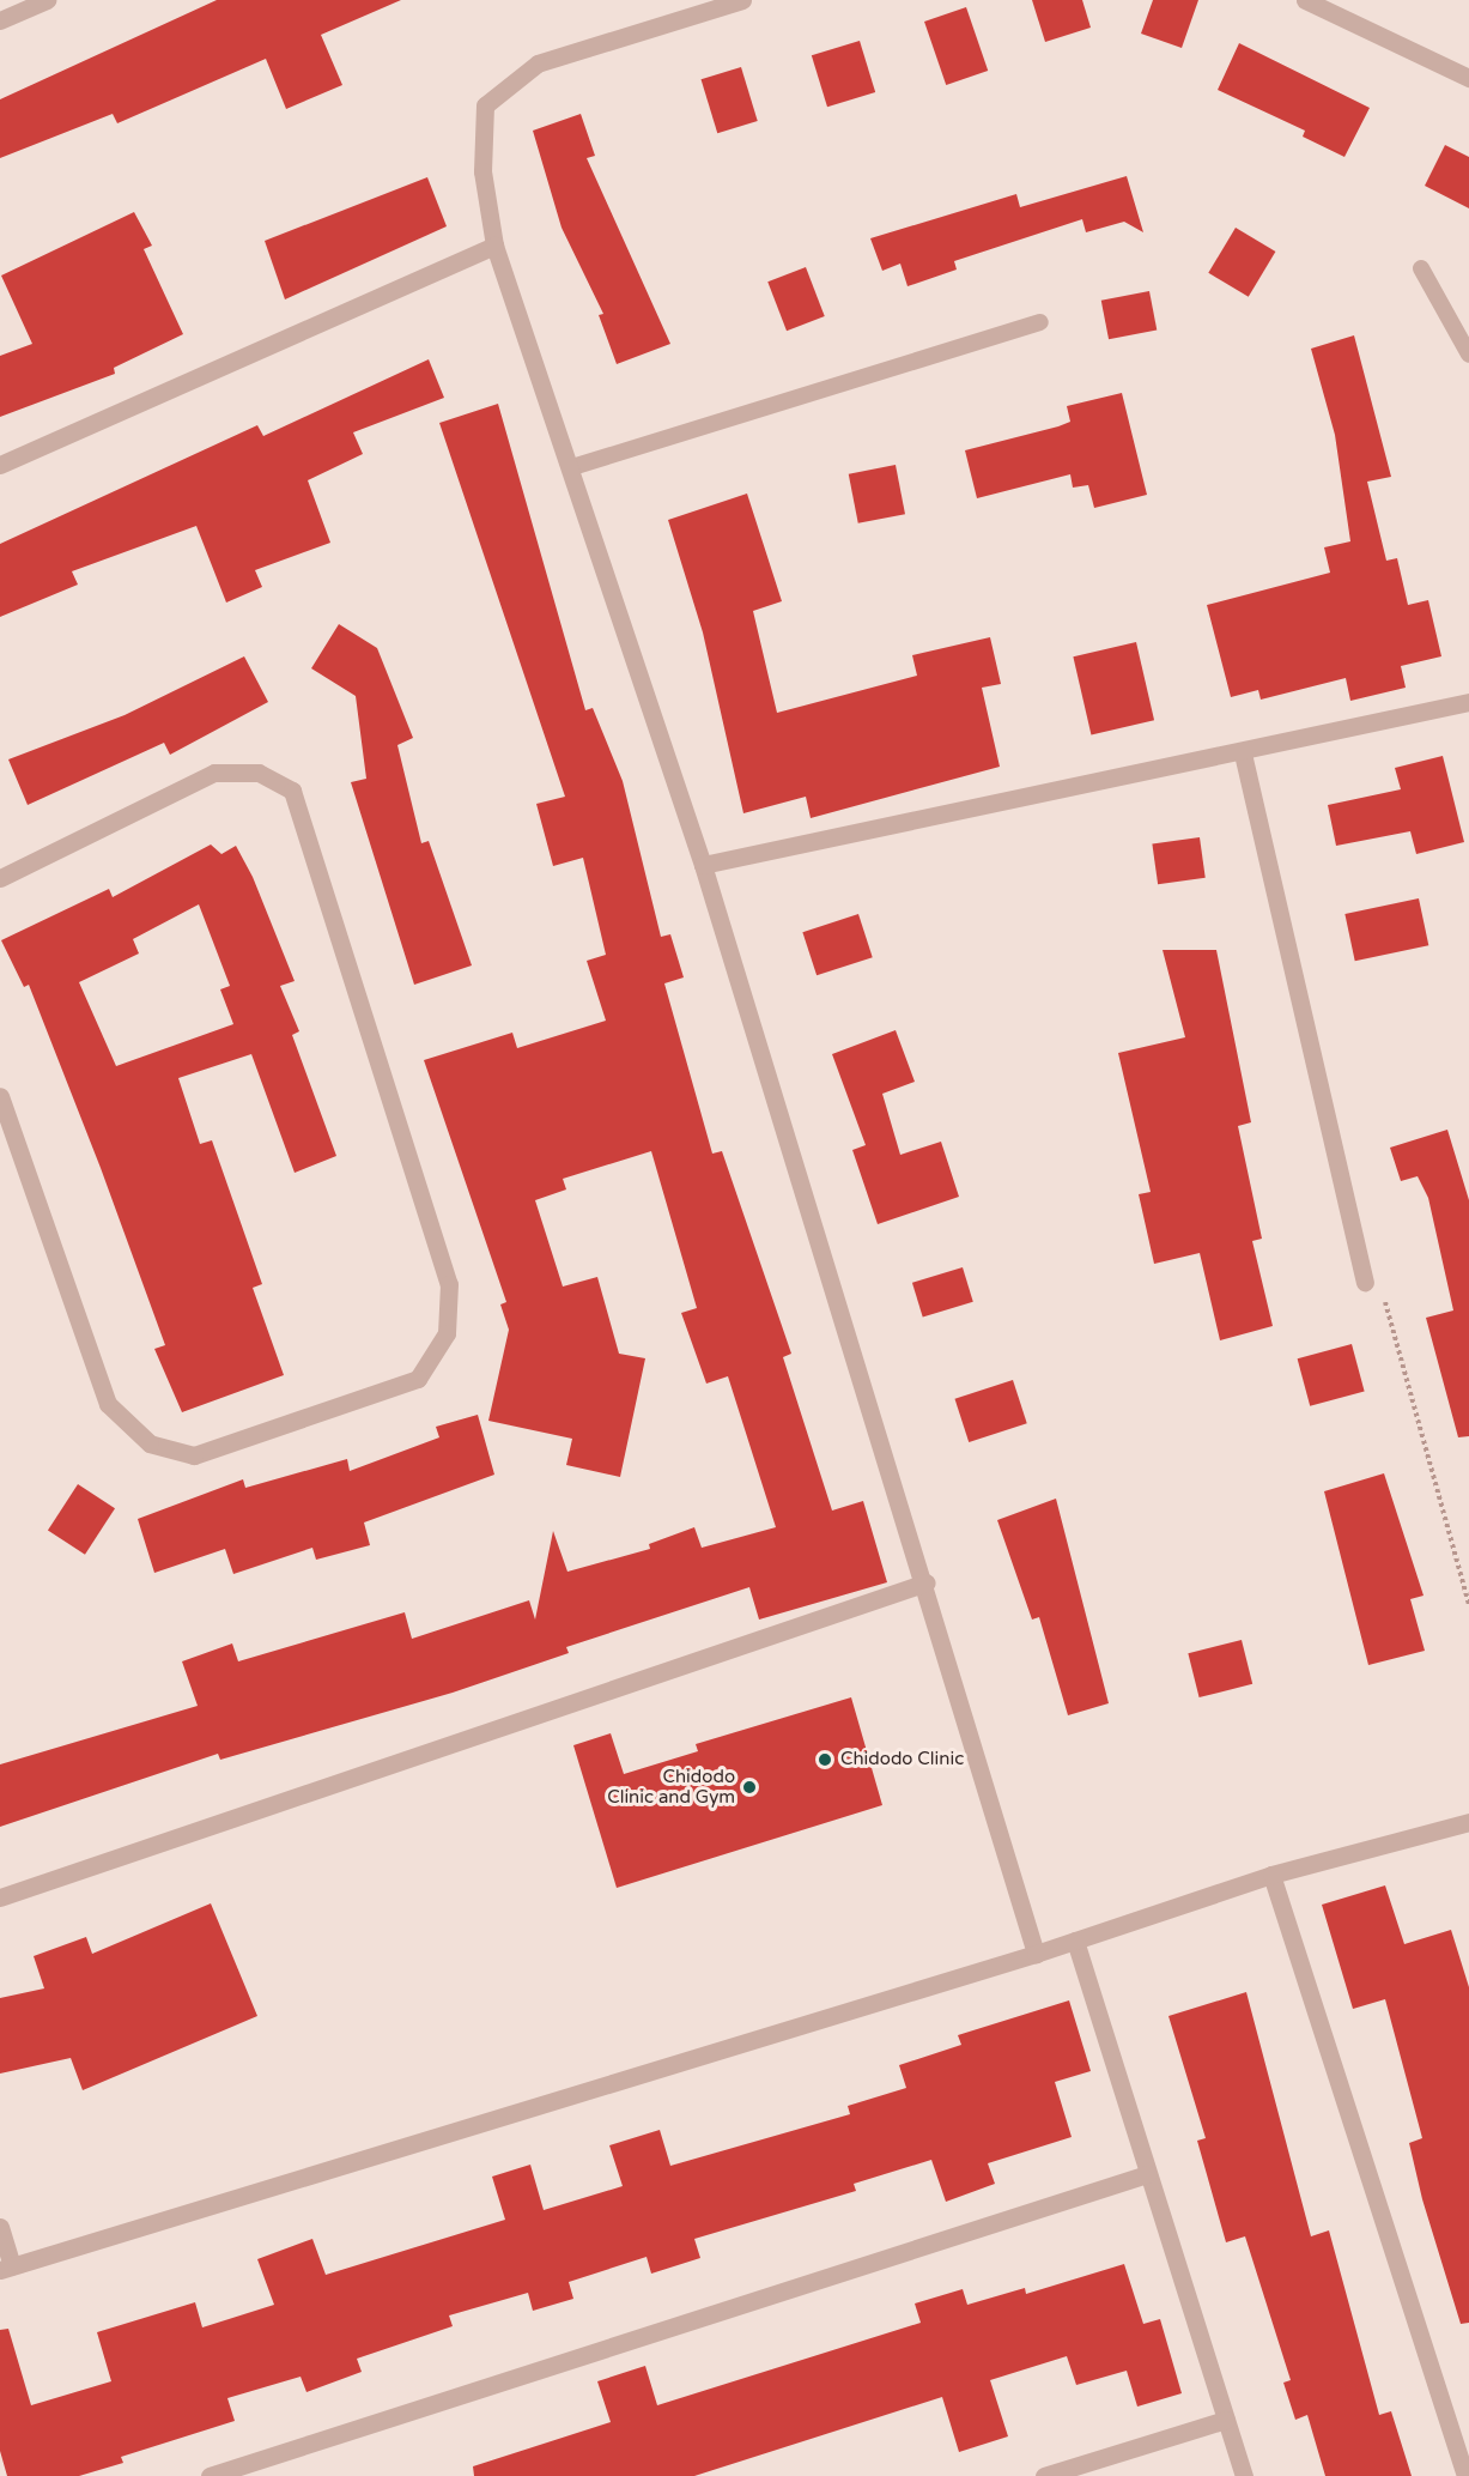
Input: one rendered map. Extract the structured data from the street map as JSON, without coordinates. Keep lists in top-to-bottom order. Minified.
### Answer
{"places":["Chidodo Clinic","Chidodo Clinic and Gym"]}
